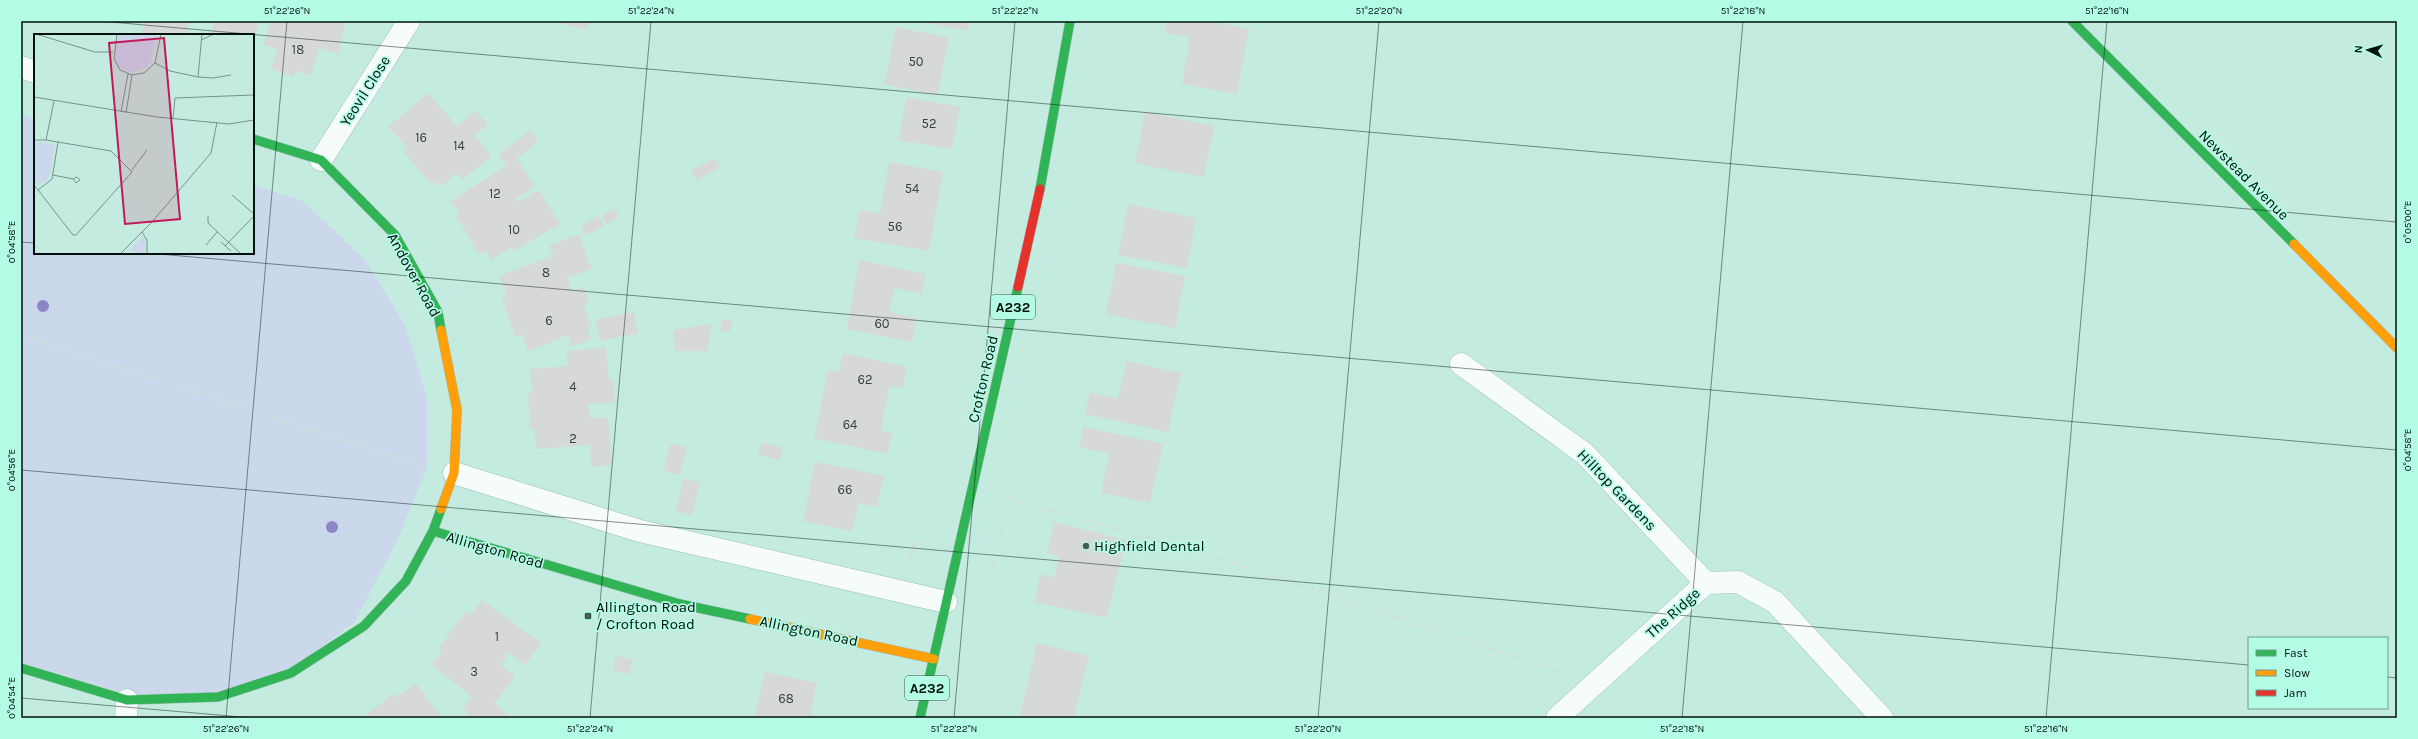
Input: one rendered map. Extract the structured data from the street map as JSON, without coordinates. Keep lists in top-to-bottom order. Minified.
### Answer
{"streets":{"street":["Yeovil Close","Newstead Avenue","Andover Road","A232","Crofton Road","Hilltop Gardens","Allington Road","The Ridge"]},"crossings":[["Yeovil Close","Andover Road"],["Andover Road","Allington Road"],["Crofton Road","Allington Road"],["Hilltop Gardens","The Ridge"]],"places":{"other":["Highfield Dental"],"transit":["Allington Road / Crofton Road"]},"house_numbers":["18","50","52","16","14","54","12","56","10","8","6","60","62","4","64","2","66","1","3","68"],"legend":["Fast","Slow","Jam"],"north":"left","coordinates":["51°22'26\"N","51°22'24\"N","51°22'22\"N","51°22'20\"N","51°22'18\"N","51°22'16\"N","0°05'00\"E","0°04'58\"E","0°04'56\"E","0°04'54\"E"]}
